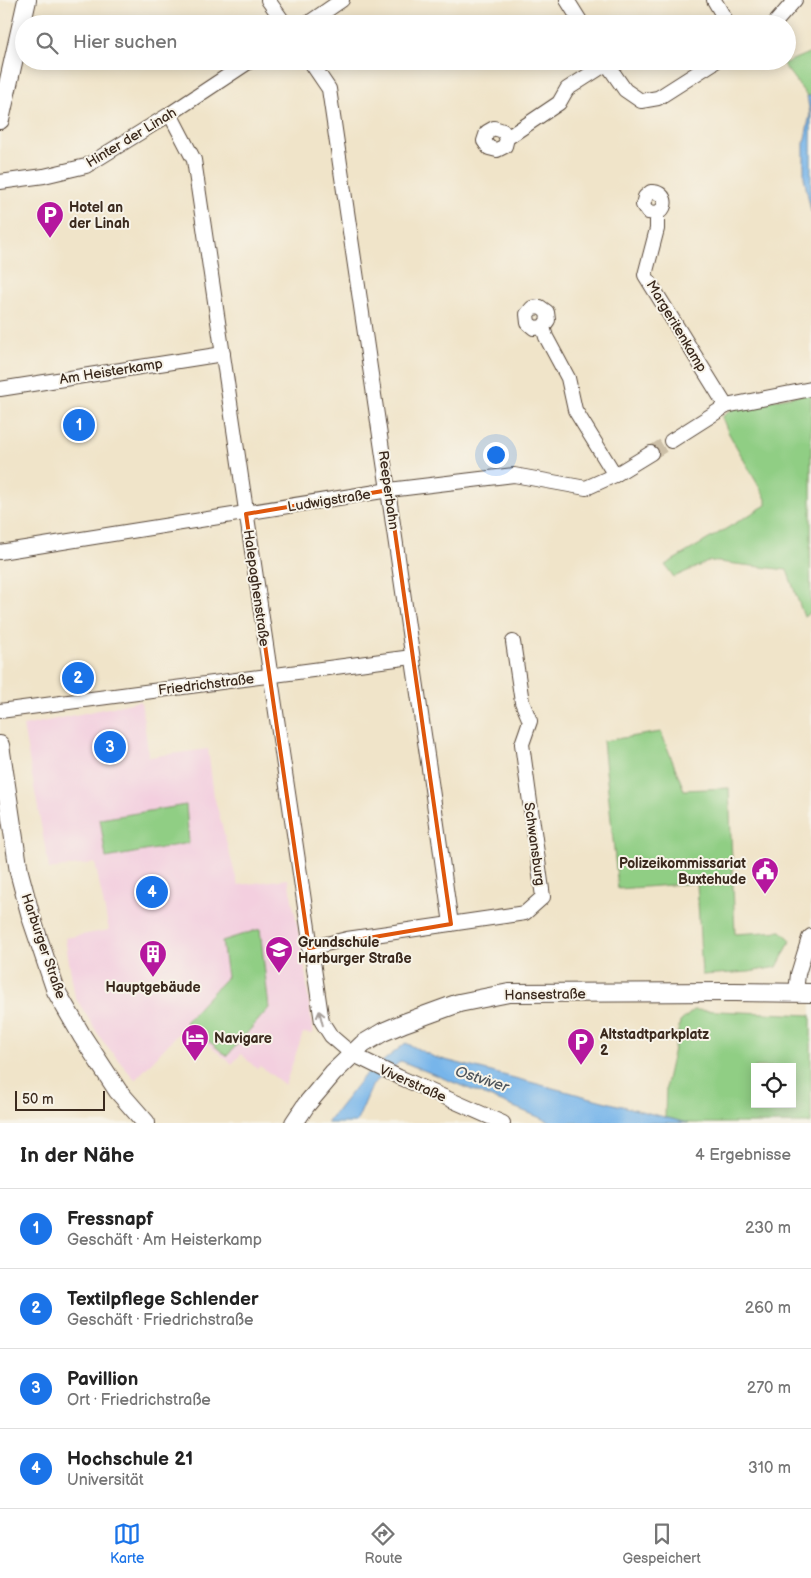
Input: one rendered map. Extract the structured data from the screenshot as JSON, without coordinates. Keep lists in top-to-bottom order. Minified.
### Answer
{"streets":{"street":["Hinter der Linah","Margeritenkamp","Am Heisterkamp","Reeperbahn","Ludwigstraße","Halepaghenstraße","Friedrichstraße","Schwansburg","Harburger Straße","Hansestraße","Viverstraße"]},"crossings":[["Hinter der Linah","Halepaghenstraße"],["Am Heisterkamp","Halepaghenstraße"],["Reeperbahn","Ludwigstraße"],["Reeperbahn","Friedrichstraße"],["Reeperbahn","Schwansburg"],["Ludwigstraße","Halepaghenstraße"],["Halepaghenstraße","Friedrichstraße"],["Halepaghenstraße","Schwansburg"],["Halepaghenstraße","Hansestraße"],["Halepaghenstraße","Viverstraße"],["Hansestraße","Viverstraße"]],"water":["Ostviver"],"places":{"parking":["Hotel an der Linah","Altstadtparkplatz 2"],"public building":["Polizeikommissariat Buxtehude"],"school or university":["Grundschule Harburger Straße"],"building":["Hauptgebäude"],"hotel":["Navigare"]},"scale_bar":"50 m","page":{"search":"Hier suchen","pins":["1","2","3","4"],"scale":"50 m","heading":["In der Nähe","4 Ergebnisse"],"list":[{"mark":"1","name":"Fressnapf","note":"Geschäft · Am Heisterkamp","value":"230 m"},{"mark":"2","name":"Textilpflege Schlender","note":"Geschäft · Friedrichstraße","value":"260 m"},{"mark":"3","name":"Pavillion","note":"Ort · Friedrichstraße","value":"270 m"},{"mark":"4","name":"Hochschule 21","note":"Universität","value":"310 m"}],"nav":["Karte","Route","Gespeichert"]}}
